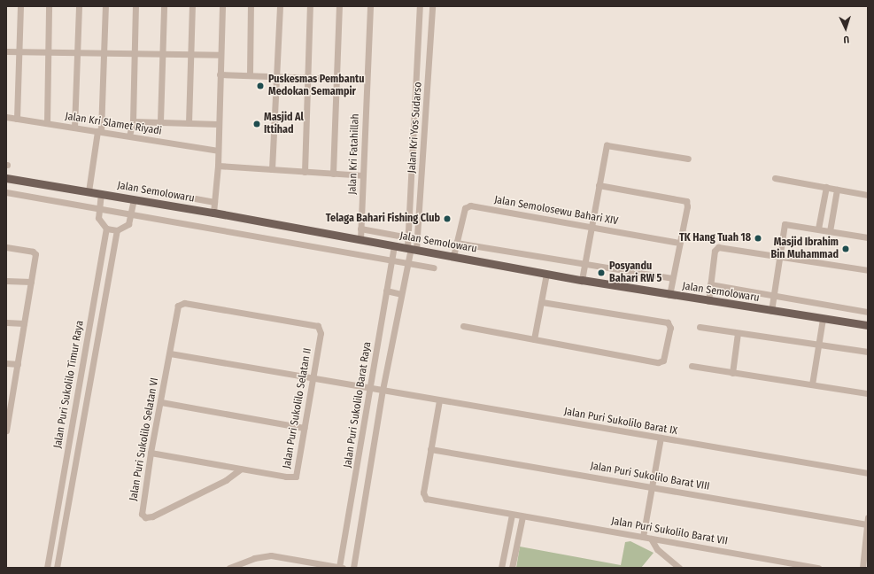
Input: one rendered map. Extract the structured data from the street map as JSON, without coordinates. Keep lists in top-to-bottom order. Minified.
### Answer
{"streets":{"main road":["Jalan Semolowaru"],"street":["Jalan Kri Slamet Riyadi","Jalan Kri Yos Sudarso","Jalan Kri Fatahillah","Jalan Semolosewu Bahari XIV","Jalan Puri Sukolilo Timur Raya","Jalan Puri Sukolilo Barat Raya","Jalan Puri Sukolilo Selatan II","Jalan Puri Sukolilo Barat IX","Jalan Puri Sukolilo Selatan VI","Jalan Puri Sukolilo Barat VIII","Jalan Puri Sukolilo Barat VII"]},"crossings":[["Jalan Kri Yos Sudarso","Jalan Semolowaru"],["Jalan Kri Yos Sudarso","Jalan Puri Sukolilo Barat Raya"],["Jalan Kri Fatahillah","Jalan Semolowaru"],["Jalan Semolowaru","Jalan Semolosewu Bahari XIV"],["Jalan Semolowaru","Jalan Puri Sukolilo Barat Raya"],["Jalan Puri Sukolilo Barat Raya","Jalan Puri Sukolilo Barat IX"],["Jalan Puri Sukolilo Selatan II","Jalan Puri Sukolilo Barat IX"],["Jalan Puri Sukolilo Selatan II","Jalan Puri Sukolilo Selatan VI"],["Jalan Puri Sukolilo Barat IX","Jalan Puri Sukolilo Selatan VI"],["Jalan Puri Sukolilo Barat VIII","Jalan Puri Sukolilo Barat VII"]],"places":["Puskesmas Pembantu Medokan Semampir","Masjid Al Ittihad","Telaga Bahari Fishing Club","TK Hang Tuah 18","Masjid Ibrahim Bin Muhammad","Posyandu Bahari RW 5"],"north":"bottom"}
